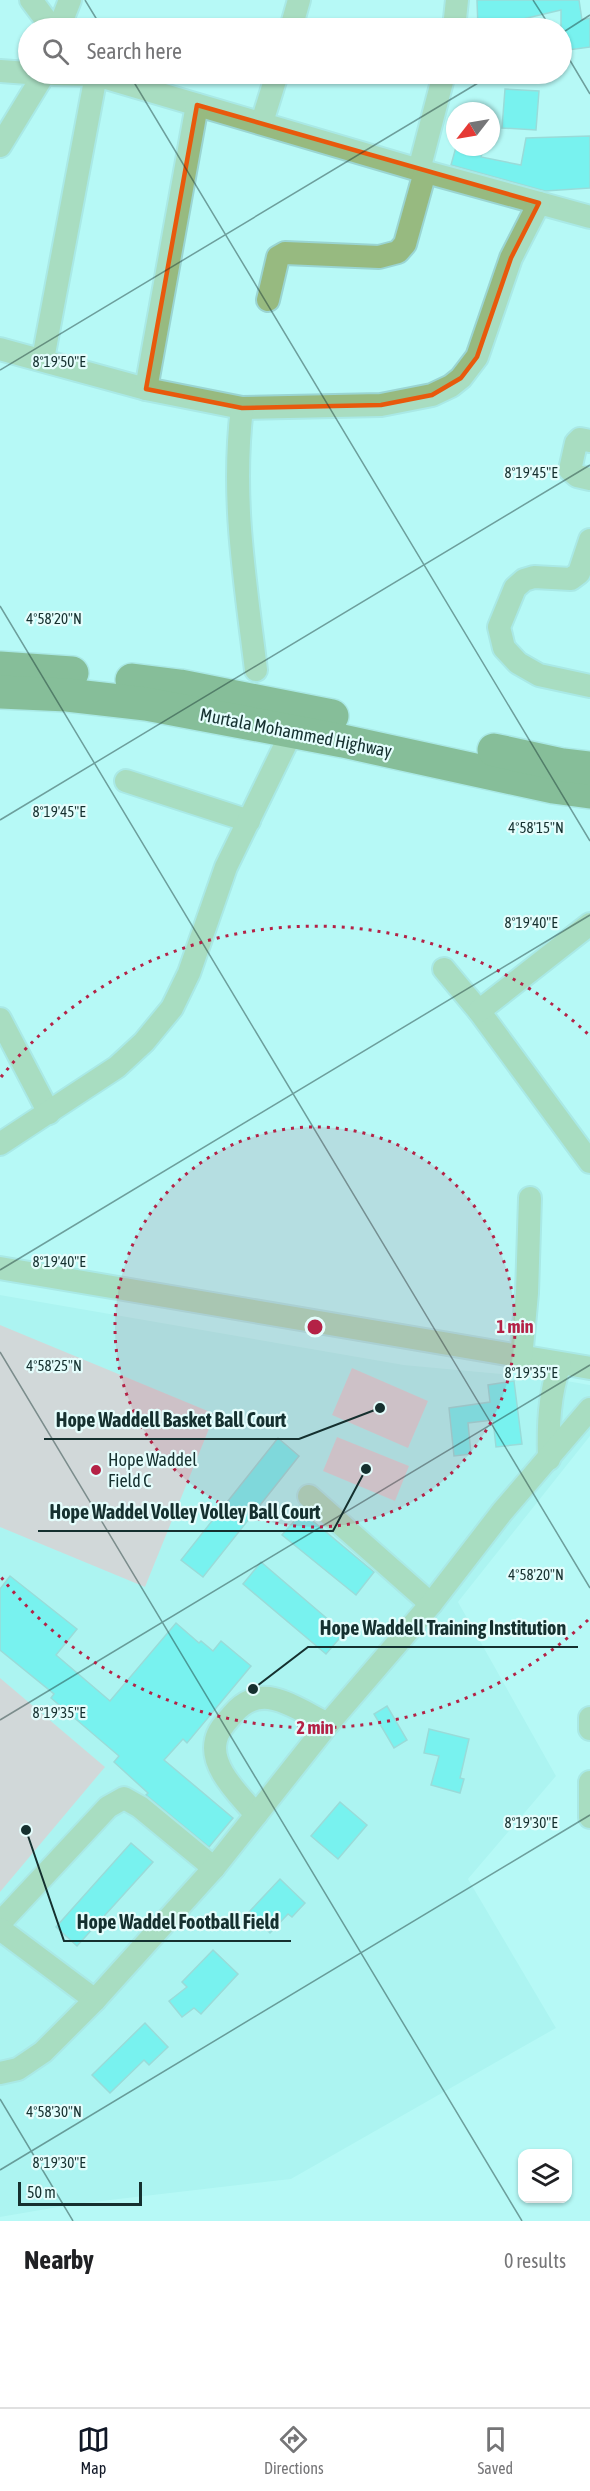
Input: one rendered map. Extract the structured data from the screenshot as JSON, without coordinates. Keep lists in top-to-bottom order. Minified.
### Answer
{"streets":{"highway":["Murtala Mohammed Highway"]},"places":["Hope Waddell Basket Ball Court","Hope Waddel Volley Volley Ball Court","Hope Waddel Field C","Hope Waddell Training Institution","Hope Waddel Football Field"],"scale_bar":"50 m","north":"bottom left","page":{"search":"Search here","scale":"50 m","heading":["Nearby","0 results"],"nav":["Map","Directions","Saved"]},"coordinates":["8°19'50\"E","8°19'45\"E","4°58'20\"N","4°58'15\"N","8°19'40\"E","4°58'25\"N","8°19'35\"E","8°19'30\"E","4°58'30\"N"],"rings":["1 min","2 min"]}
